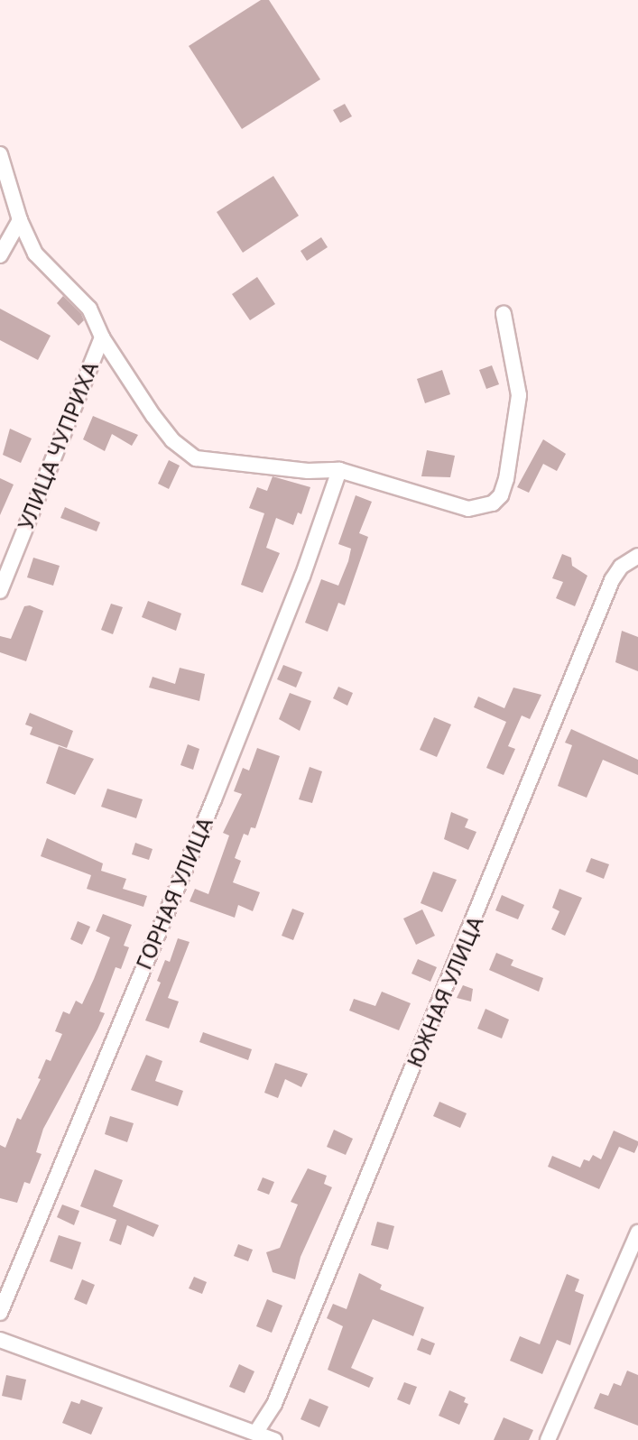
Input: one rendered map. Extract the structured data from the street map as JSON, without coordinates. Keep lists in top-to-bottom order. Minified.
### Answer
{"streets":{"street":["УЛИЦА ЧУПРИХА","ГОРНАЯ УЛИЦА","ЮЖНАЯ УЛИЦА"]}}
